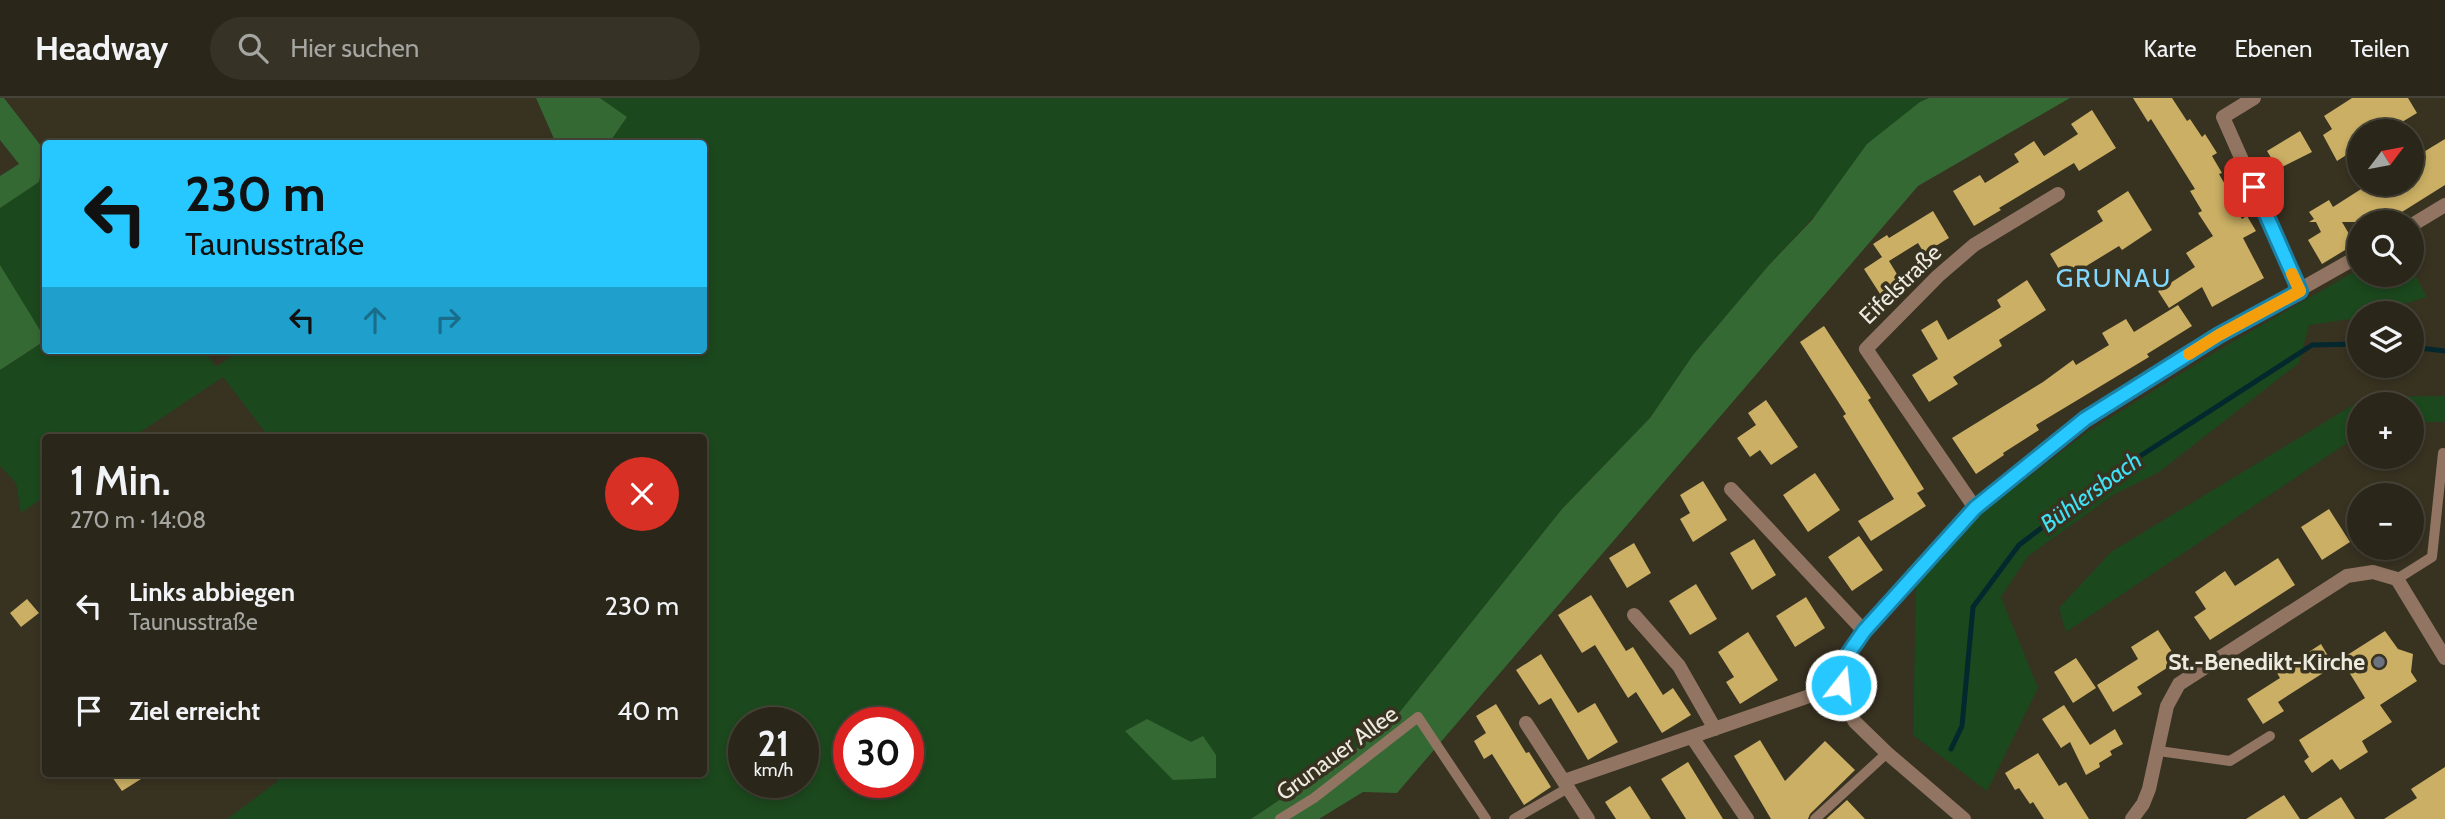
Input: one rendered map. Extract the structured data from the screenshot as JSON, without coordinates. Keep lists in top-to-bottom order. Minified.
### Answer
{"streets":{"street":["Eifelstraße"],"lane":["Grunauer Allee"]},"districts":["GRUNAU"],"water":["Bühlersbach"],"places":["St.-Benedikt-Kirche"],"north":"top right","page":{"header":"Headway","search":"Hier suchen","nav":["Karte","Ebenen","Teilen"],"map_buttons":["+","−"],"turn":["230 m","Taunusstraße"],"heading":["1 Min.","270 m · 14:08"],"list":[{"name":"Links abbiegen","note":"Taunusstraße","value":"230 m"},{"name":"Ziel erreicht","value":"40 m"}],"speed":"21 km/h","limit":"30"}}
